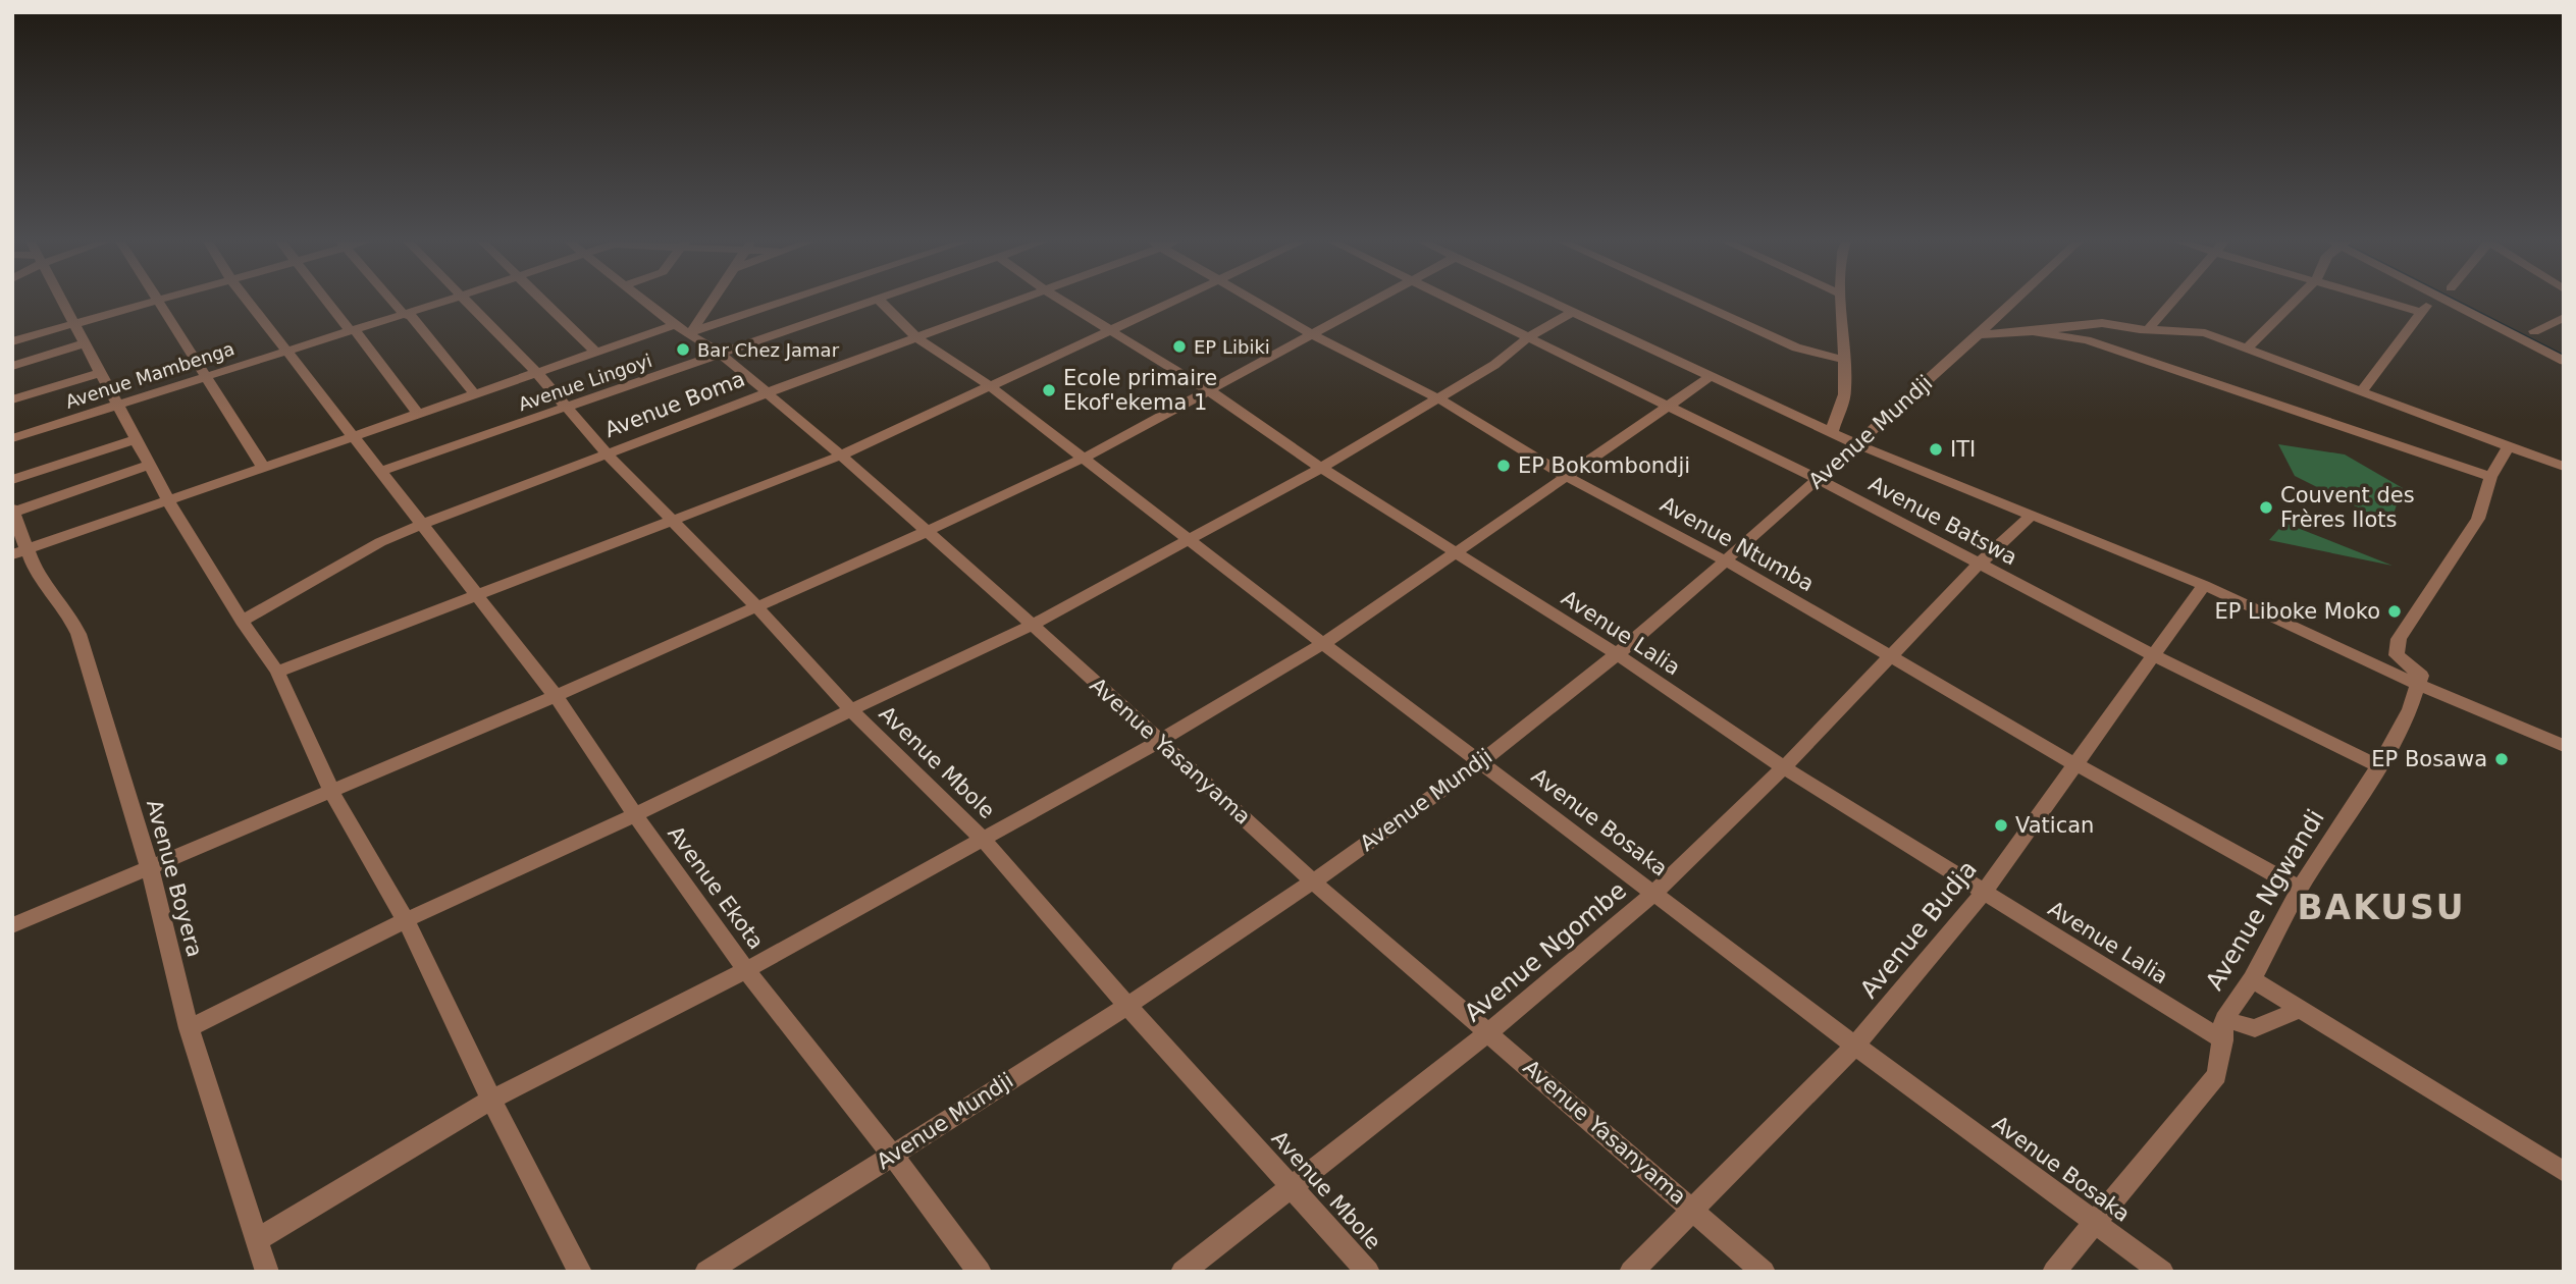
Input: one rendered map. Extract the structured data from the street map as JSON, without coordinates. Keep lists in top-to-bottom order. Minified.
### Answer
{"streets":{"street":["Avenue Mambenga","Avenue Lingoyi","Avenue Boma","Avenue Mundji","Avenue Batswa","Avenue Ntumba","Avenue Lalia","Avenue Yasanyama","Avenue Mbole","Avenue Bosaka","Avenue Boyera","Avenue Ekota","Avenue Ngwandi","Avenue Budja","Avenue Ngombe"]},"crossings":[["Avenue Mambenga","Avenue Ekota"],["Avenue Lingoyi","Avenue Yasanyama"],["Avenue Lingoyi","Avenue Mbole"],["Avenue Lingoyi","Avenue Ekota"],["Avenue Boma","Avenue Yasanyama"],["Avenue Boma","Avenue Mbole"],["Avenue Boma","Avenue Bosaka"],["Avenue Boma","Avenue Ekota"],["Avenue Mundji","Avenue Batswa"],["Avenue Mundji","Avenue Ntumba"],["Avenue Mundji","Avenue Lalia"],["Avenue Mundji","Avenue Yasanyama"],["Avenue Mundji","Avenue Mbole"],["Avenue Mundji","Avenue Bosaka"],["Avenue Mundji","Avenue Ekota"],["Avenue Batswa","Avenue Ngwandi"],["Avenue Batswa","Avenue Budja"],["Avenue Batswa","Avenue Ngombe"],["Avenue Ntumba","Avenue Ngwandi"],["Avenue Ntumba","Avenue Budja"],["Avenue Ntumba","Avenue Ngombe"],["Avenue Lalia","Avenue Ngwandi"],["Avenue Lalia","Avenue Budja"],["Avenue Lalia","Avenue Ngombe"],["Avenue Yasanyama","Avenue Budja"],["Avenue Yasanyama","Avenue Ngombe"],["Avenue Mbole","Avenue Ngombe"],["Avenue Bosaka","Avenue Ngwandi"],["Avenue Bosaka","Avenue Budja"],["Avenue Bosaka","Avenue Ngombe"]],"districts":["BAKUSU"],"places":["EP Libiki","Bar Chez Jamar","Ecole primaire Ekof'ekema 1","ITI","EP Bokombondji","Couvent des Frères Ilots","EP Liboke Moko","EP Bosawa","Vatican"]}
